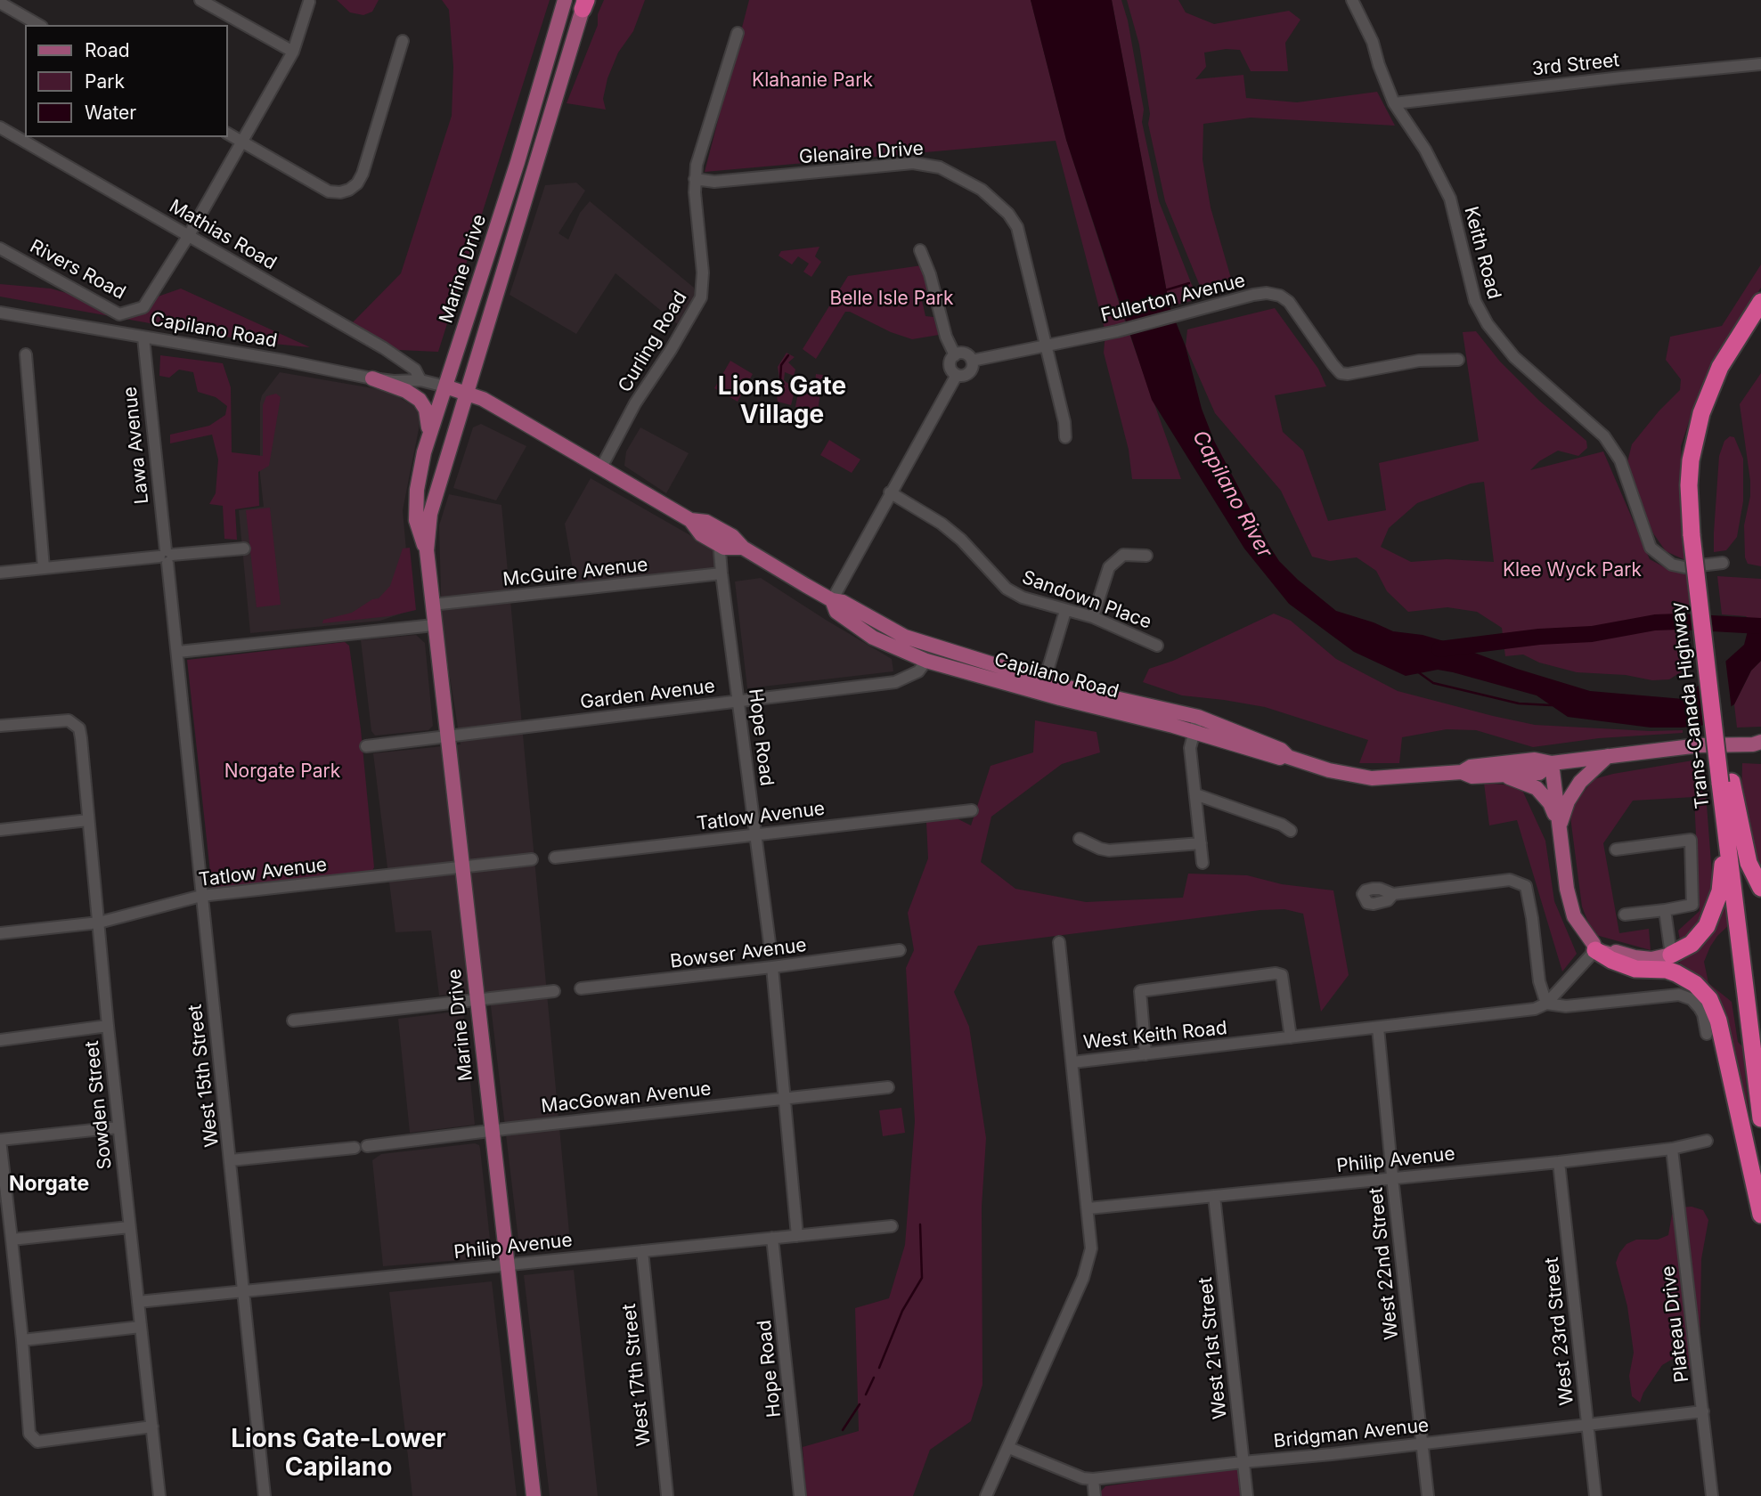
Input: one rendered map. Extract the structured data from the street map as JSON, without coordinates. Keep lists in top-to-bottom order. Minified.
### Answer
{"streets":{"highway":["Trans-Canada Highway"],"main road":["Marine Drive","Capilano Road"],"street":["3rd Street","Glenaire Drive","Mathias Road","Keith Road","Rivers Road","Fullerton Avenue","Curling Road","Lawa Avenue","McGuire Avenue","Sandown Place","Garden Avenue","Hope Road","Tatlow Avenue","Bowser Avenue","West Keith Road","West 15th Street","MacGowan Avenue","Sowden Street","Philip Avenue","West 22nd Street","Plateau Drive","West 23rd Street","West 21st Street","West 17th Street","Bridgman Avenue"]},"crossings":[["3rd Street","Keith Road"],["Glenaire Drive","Fullerton Avenue"],["Glenaire Drive","Curling Road"],["Mathias Road","Rivers Road"],["Mathias Road","Capilano Road"],["Marine Drive","Capilano Road"],["Marine Drive","McGuire Avenue"],["Marine Drive","Garden Avenue"],["Marine Drive","Tatlow Avenue"],["Marine Drive","MacGowan Avenue"],["Marine Drive","Philip Avenue"],["Capilano Road","Curling Road"],["Capilano Road","Lawa Avenue"],["Capilano Road","Garden Avenue"],["Capilano Road","Hope Road"],["Lawa Avenue","West 15th Street"],["McGuire Avenue","Hope Road"],["Garden Avenue","Hope Road"],["Hope Road","Tatlow Avenue"],["Hope Road","Philip Avenue"],["Tatlow Avenue","West 15th Street"],["Tatlow Avenue","Sowden Street"],["West Keith Road","Philip Avenue"],["West Keith Road","West 22nd Street"],["West Keith Road","Bridgman Avenue"],["West 15th Street","Philip Avenue"],["Sowden Street","Philip Avenue"],["Philip Avenue","West 22nd Street"],["Philip Avenue","Plateau Drive"],["Philip Avenue","West 23rd Street"],["Philip Avenue","West 21st Street"],["Philip Avenue","West 17th Street"],["West 22nd Street","Bridgman Avenue"],["Plateau Drive","Bridgman Avenue"],["West 23rd Street","Bridgman Avenue"],["West 21st Street","Bridgman Avenue"]],"districts":["Lions Gate Village","Norgate","Lions Gate-Lower Capilano"],"water":["Capilano River"],"parks":["Klahanie Park","Belle Isle Park","Klee Wyck Park","Norgate Park"],"legend":["Road","Park","Water"]}
